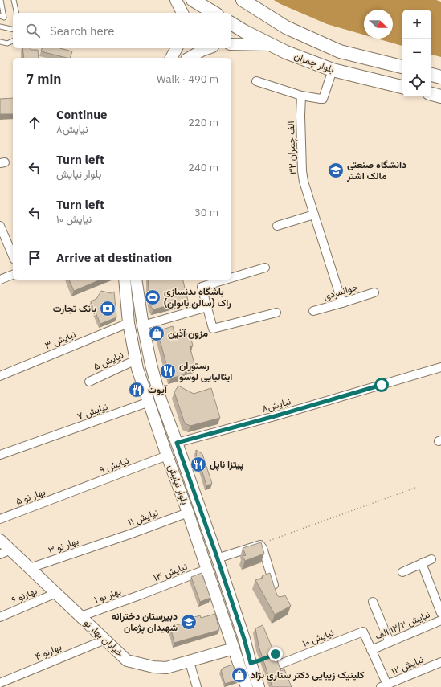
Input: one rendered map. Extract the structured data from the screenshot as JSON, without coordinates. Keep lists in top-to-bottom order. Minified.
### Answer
{"streets":{"main road":["بلوار چمران","بلوار نیایش","خیابان بهار نو"],"street":["۳۲ الف چمران","جوانمردی","نیایش ۳","نیایش ۵","نیایش۸","نیایش ۷","نیایش ۹","۵ بهار نو","نیایش ۱۱","۳ بهار نو","نیایش ۱۳","۶ بهارنو","۱ بهار نو","نیایش ۱۲/۲ الف","نیایش ۱۰","۴ بهارنو","نیایش ۱۲"]},"crossings":[["۳۲ الف چمران","جوانمردی"],["نیایش ۳","بلوار نیایش"],["نیایش ۵","بلوار نیایش"],["نیایش۸","بلوار نیایش"],["نیایش ۷","بلوار نیایش"],["نیایش ۹","بلوار نیایش"],["نیایش ۹","۵ بهار نو"],["بلوار نیایش","نیایش ۱۱"],["بلوار نیایش","نیایش ۱۳"],["بلوار نیایش","خیابان بهار نو"],["نیایش ۱۱","۳ بهار نو"],["۳ بهار نو","خیابان بهار نو"],["نیایش ۱۳","۱ بهار نو"],["۶ بهارنو","خیابان بهار نو"],["۱ بهار نو","خیابان بهار نو"],["نیایش ۱۲/۲ الف","نیایش ۱۰"],["خیابان بهار نو","۴ بهارنو"]],"places":{"school or university":["دانشگاه صنعتی مالک اشتر","دبیرستان دخترانه شهیدان پژمان"],"sports":["باشگاه بدنسازی راک (سالن بانوان)"],"bank":["بانک تجارت"],"shop":["مزون آذین","کلینیک زیبایی دکتر ستاری نژاد"],"restaurant":["رستوران ایتالیایی لوسو","آیوت","پیتزا ناپل"]},"north":"right","page":{"map_buttons":["+","−"],"search":"Search here","heading":["7 min","Walk · 490 m"],"list":[["Continue","نیایش۸","220 m"],["Turn left","بلوار نیایش","240 m"],["Turn left","۱۰ نیایش","30 m"],"Arrive at destination"]}}
